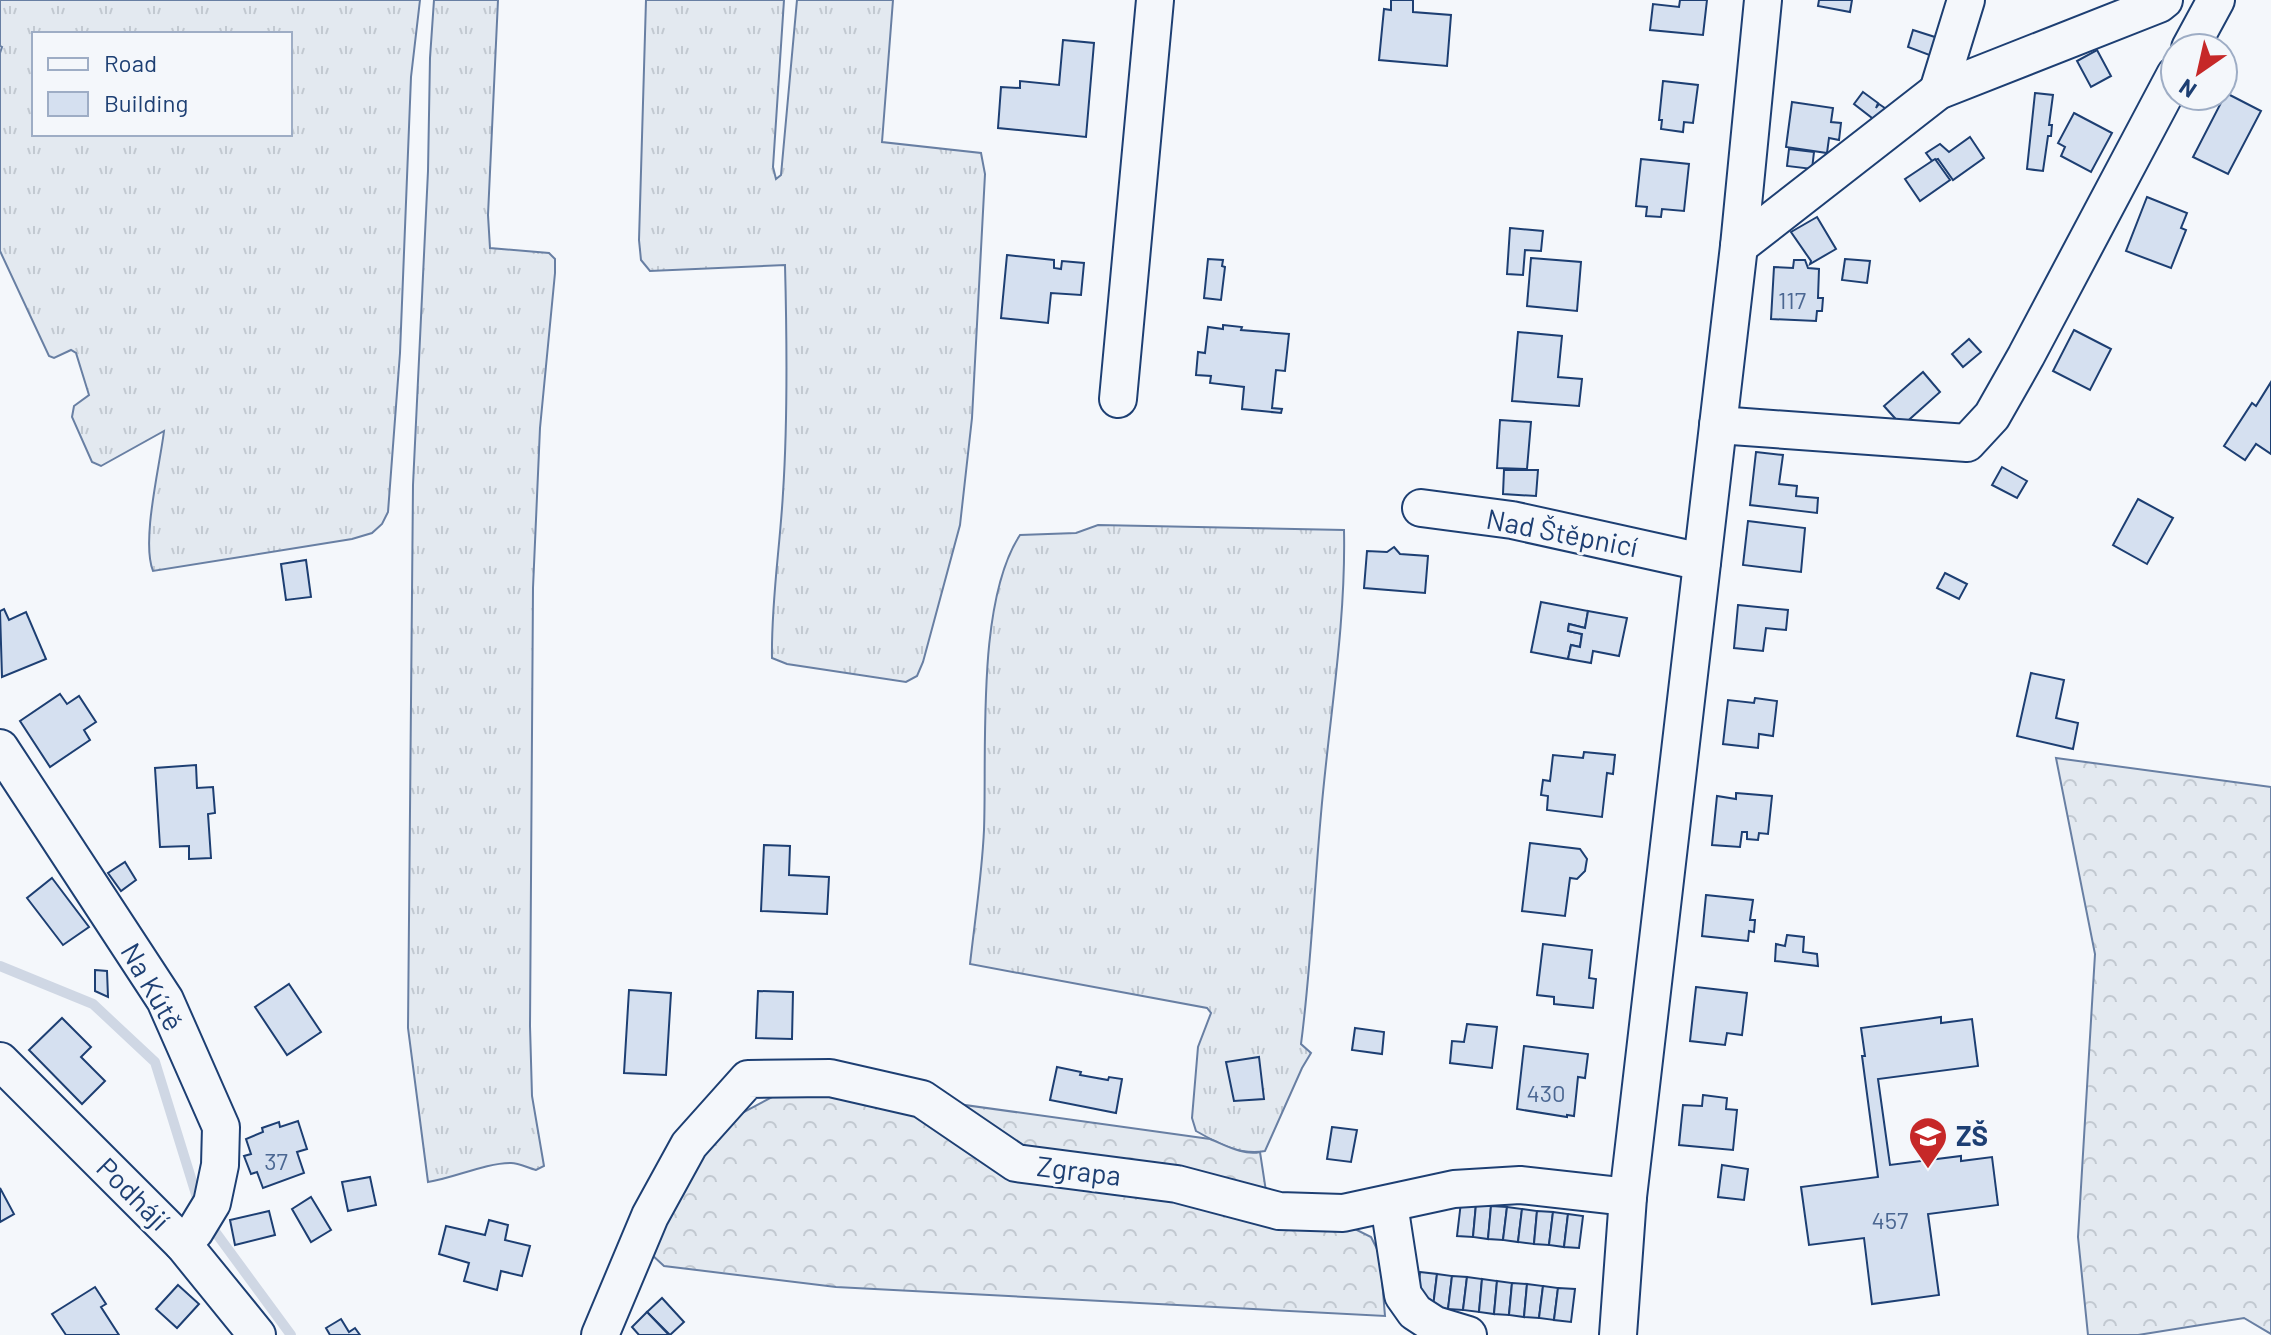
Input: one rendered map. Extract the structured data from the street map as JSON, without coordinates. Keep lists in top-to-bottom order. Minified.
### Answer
{"streets":{"street":["Nad Štěpnicí","Na Kútě","Zgrapa","Podhájí"]},"crossings":[["Na Kútě","Podhájí"]],"places":{"school or university":["ZŠ"]},"house_numbers":["117","430","37","457"],"legend":["Road","Building"],"north":"bottom left"}
